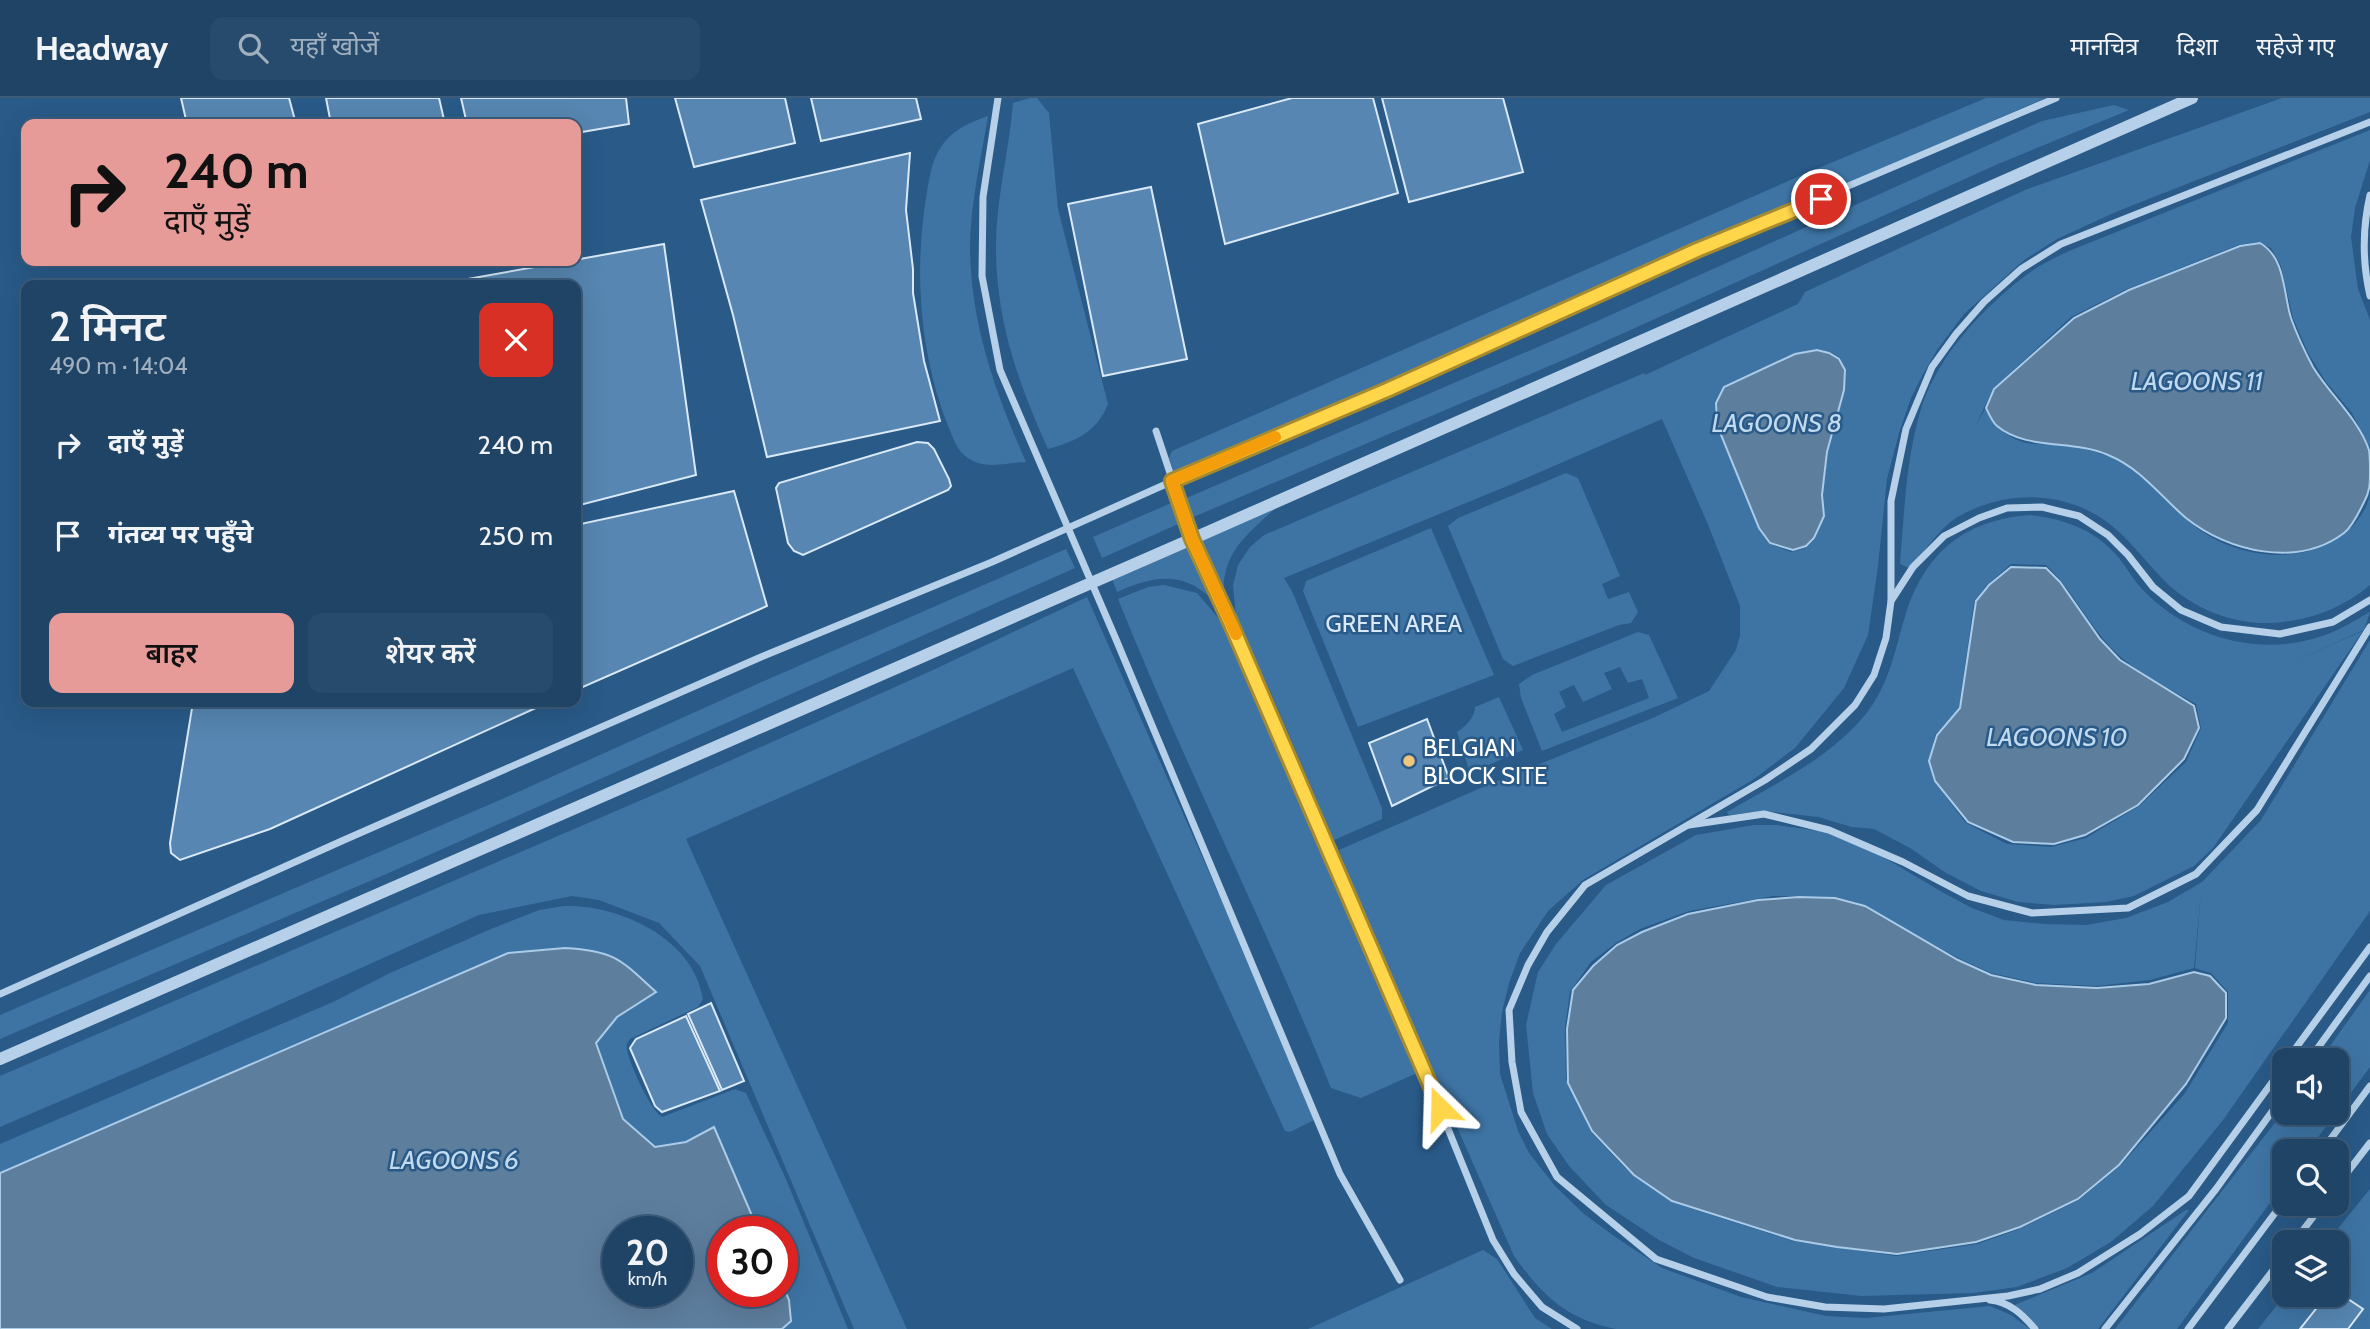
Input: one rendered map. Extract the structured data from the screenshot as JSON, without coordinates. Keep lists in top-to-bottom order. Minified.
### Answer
{"water":["LAGOONS 11","LAGOONS 8","LAGOONS 10","LAGOONS 6"],"parks":["GREEN AREA"],"places":["BELGIAN BLOCK SITE"],"page":{"header":"Headway","search":"यहाँ खोजें","nav":["मानचित्र","दिशा","सहेजे गए"],"turn":["240 m","दाएँ मुड़ें"],"heading":["2 मिनट","490 m · 14:04"],"list":[{"name":"दाएँ मुड़ें","value":"240 m"},{"name":"गंतव्य पर पहुँचे","value":"250 m"}],"buttons":["बाहर","शेयर करें"],"speed":"20 km/h","limit":"30"}}
